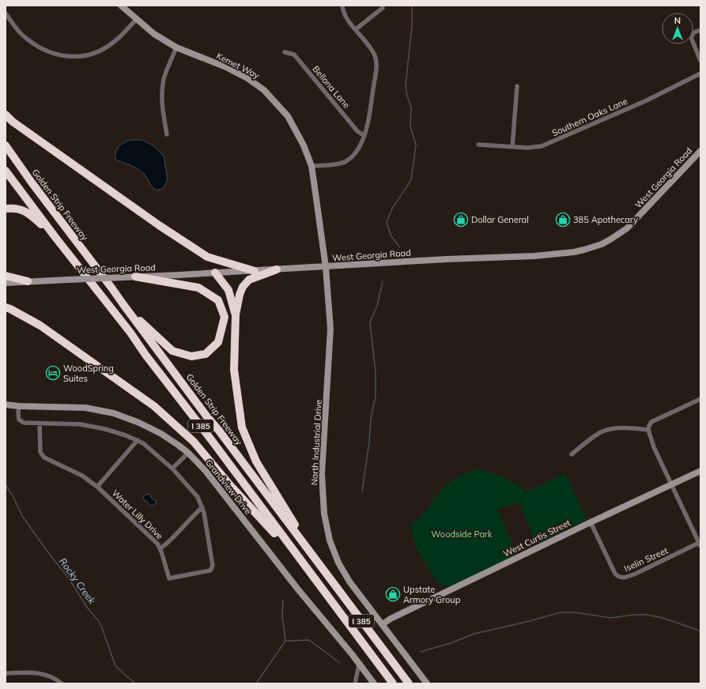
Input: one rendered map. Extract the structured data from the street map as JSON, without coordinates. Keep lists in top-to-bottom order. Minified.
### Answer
{"streets":{"highway":["Golden Strip Freeway","I 385"],"street":["Kemet Way","Bellona Lane","Southern Oaks Lane","West Georgia Road","North Industrial Drive","Grandview Drive","Water Lilly Drive","West Curtis Street","Iselin Street"]},"crossings":[["Kemet Way","West Georgia Road"],["Kemet Way","North Industrial Drive"],["West Georgia Road","North Industrial Drive"],["North Industrial Drive","West Curtis Street"],["Grandview Drive","Water Lilly Drive"],["West Curtis Street","Iselin Street"]],"water":["Rocky Creek"],"parks":["Woodside Park"],"places":{"shop":["Dollar General","385 Apothecary","Upstate Armory Group"],"hotel":["WoodSpring Suites"]},"north":"top"}
